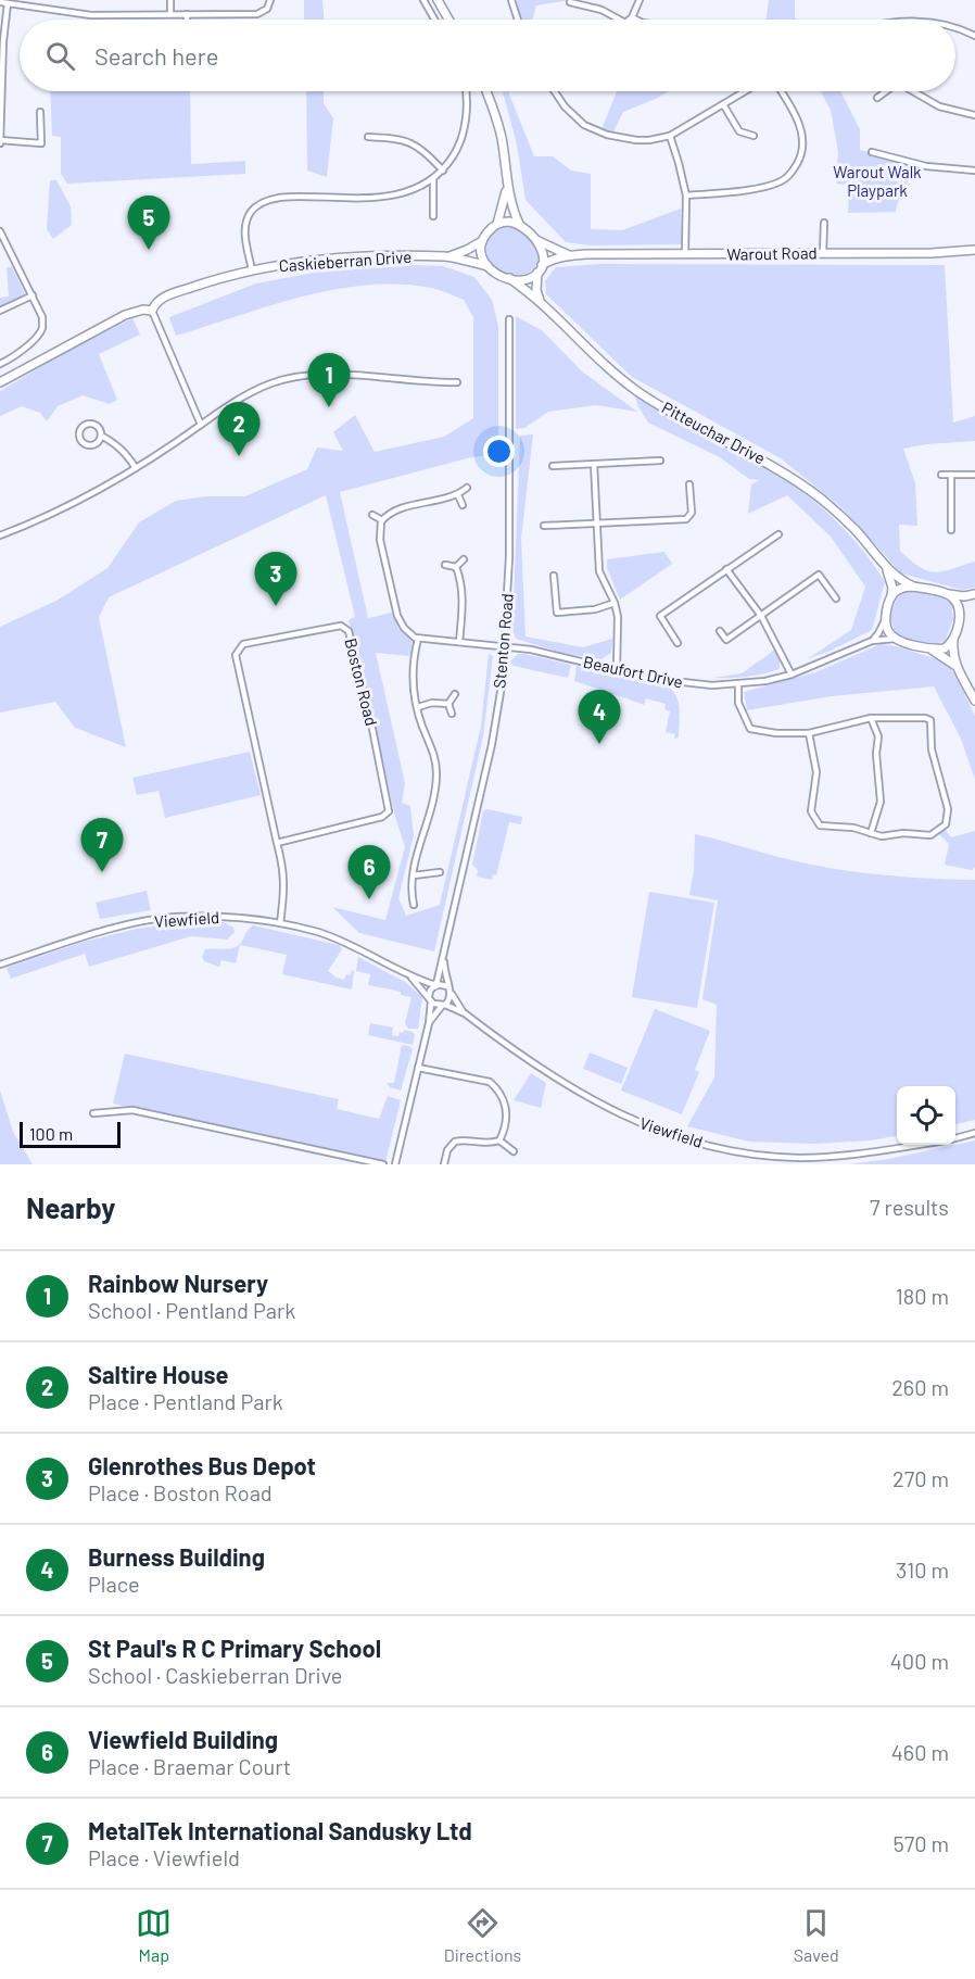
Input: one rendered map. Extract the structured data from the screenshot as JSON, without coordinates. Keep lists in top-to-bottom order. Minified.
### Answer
{"streets":{"street":["Warout Road","Caskieberran Drive","Pitteuchar Drive","Stenton Road","Beaufort Drive","Boston Road","Viewfield"]},"crossings":[["Caskieberran Drive","Pitteuchar Drive"],["Pitteuchar Drive","Beaufort Drive"],["Stenton Road","Beaufort Drive"],["Stenton Road","Viewfield"],["Boston Road","Viewfield"]],"parks":["Warout Walk Playpark"],"scale_bar":"100 m","page":{"search":"Search here","pins":["5","1","2","3","4","7","6"],"scale":"100 m","heading":["Nearby","7 results"],"list":[{"mark":"1","name":"Rainbow Nursery","note":"School · Pentland Park","value":"180 m"},{"mark":"2","name":"Saltire House","note":"Place · Pentland Park","value":"260 m"},{"mark":"3","name":"Glenrothes Bus Depot","note":"Place · Boston Road","value":"270 m"},{"mark":"4","name":"Burness Building","note":"Place","value":"310 m"},{"mark":"5","name":"St Paul's R C Primary School","note":"School · Caskieberran Drive","value":"400 m"},{"mark":"6","name":"Viewfield Building","note":"Place · Braemar Court","value":"460 m"},{"mark":"7","name":"MetalTek International Sandusky Ltd","note":"Place · Viewfield","value":"570 m"}],"nav":["Map","Directions","Saved"]}}
